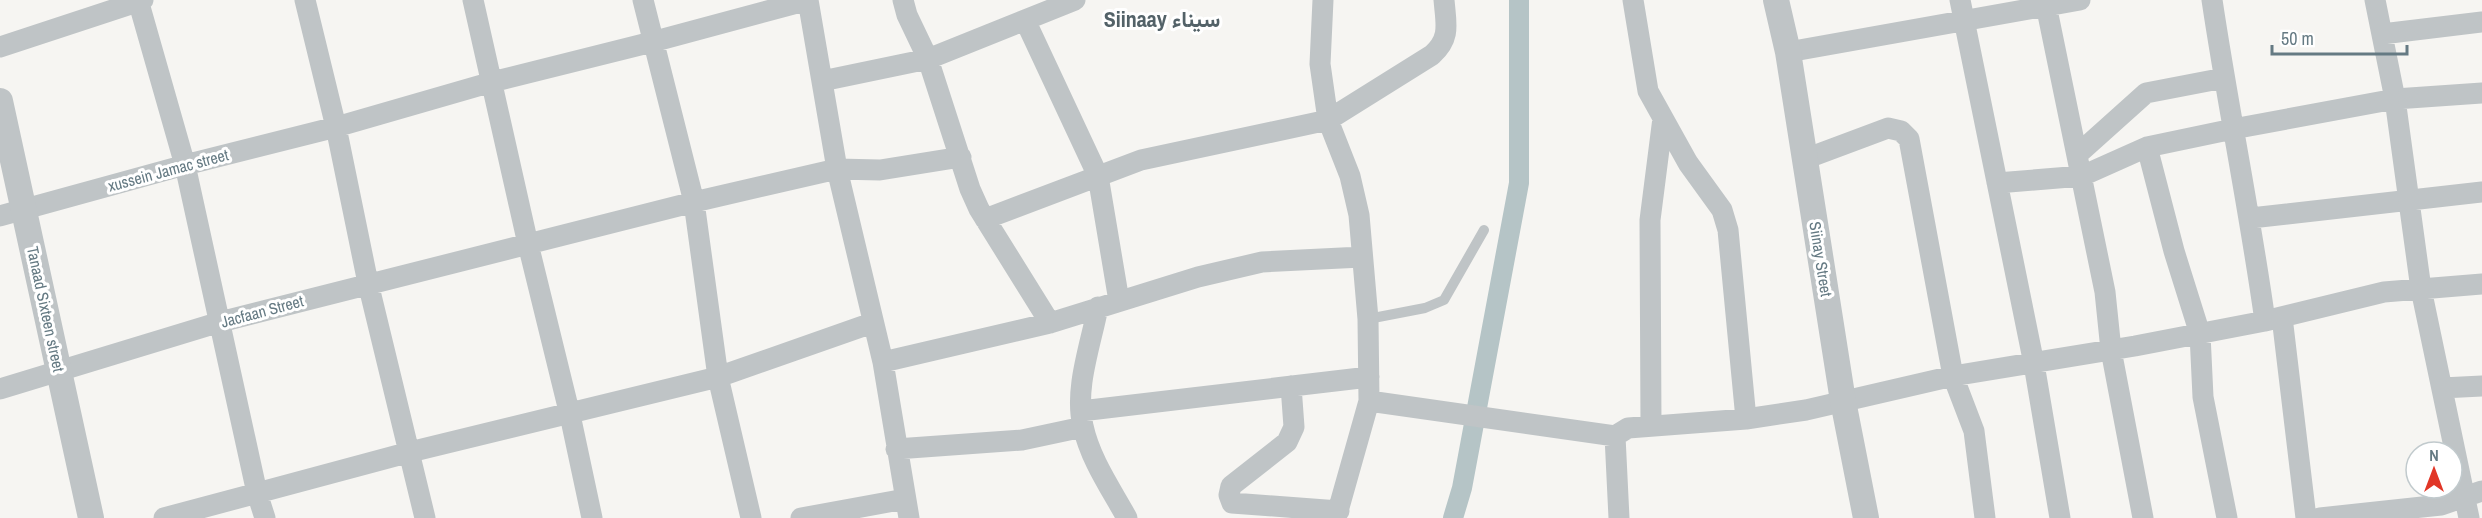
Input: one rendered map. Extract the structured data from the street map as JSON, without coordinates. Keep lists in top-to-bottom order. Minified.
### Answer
{"streets":{"street":["xussein Jamac street","Siinay Street","Tanaad Sixteen street","Jacfaan Street"]},"crossings":[["xussein Jamac street","Tanaad Sixteen street"],["Tanaad Sixteen street","Jacfaan Street"]],"districts":["Siinaay سيناء"],"scale_bar":"50 m","north":"top"}
